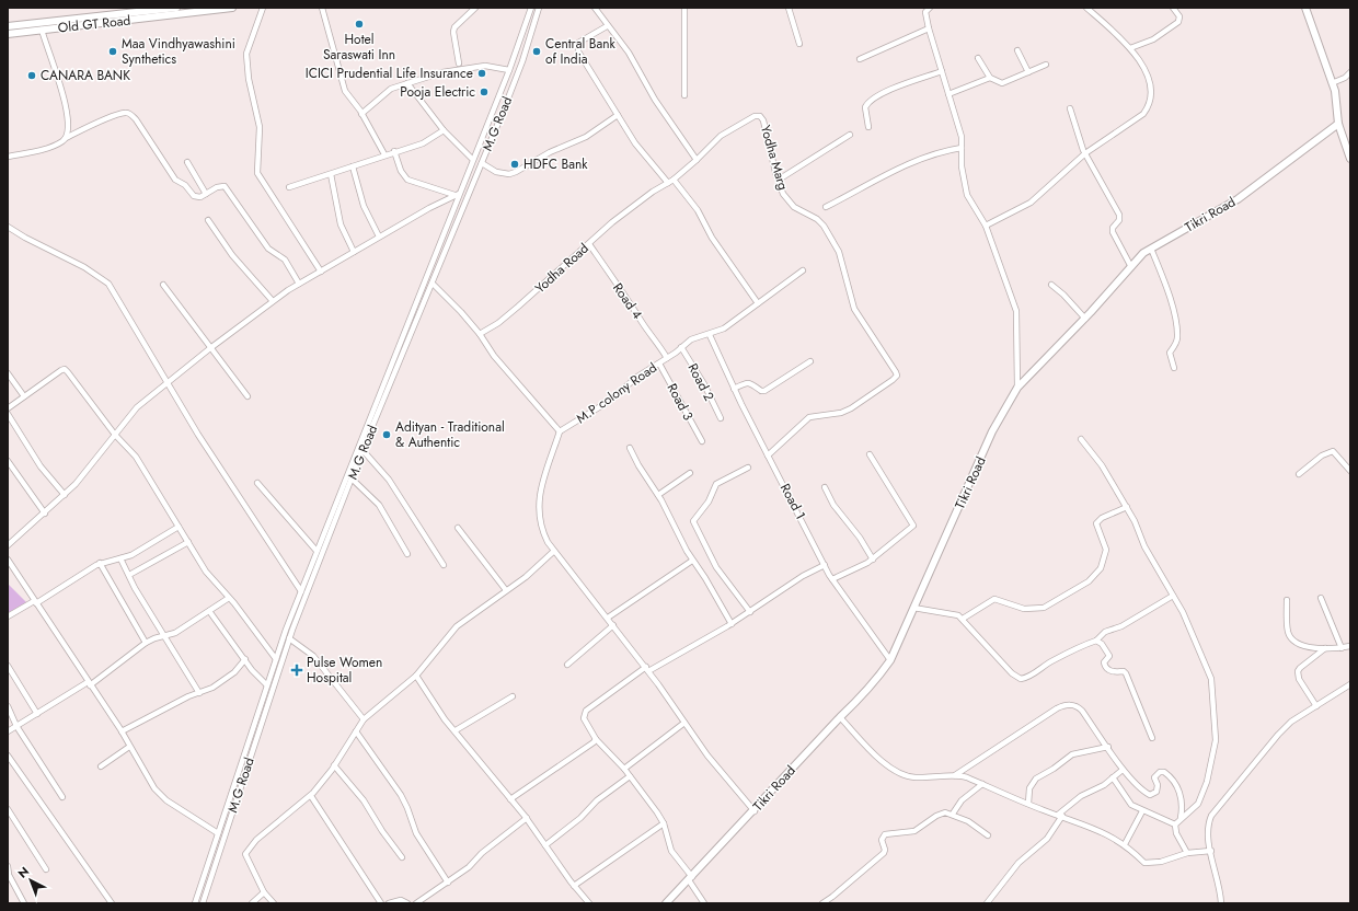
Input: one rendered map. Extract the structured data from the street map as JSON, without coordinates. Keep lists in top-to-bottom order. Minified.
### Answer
{"streets":{"street":["Old GT Road","M.G Road","Yodha Marg","Tikri Road","Yodha Road","Road 4","Road 2","M.P colony Road","Road 3","Road 1"]},"crossings":[["Yodha Marg","Yodha Road"],["Yodha Marg","Road 1"],["Tikri Road","Road 1"],["Yodha Road","Road 4"],["Road 4","M.P colony Road"],["Road 2","M.P colony Road"],["M.P colony Road","Road 3"],["M.P colony Road","Road 1"]],"places":{"other":["Hotel Saraswati Inn","Maa Vindhyawashini Synthetics","Central Bank of India","ICICI Prudential Life Insurance","CANARA BANK","Pooja Electric","HDFC Bank","Adityan - Traditional & Authentic"],"health":["Pulse Women Hospital"]},"north":"top left"}
